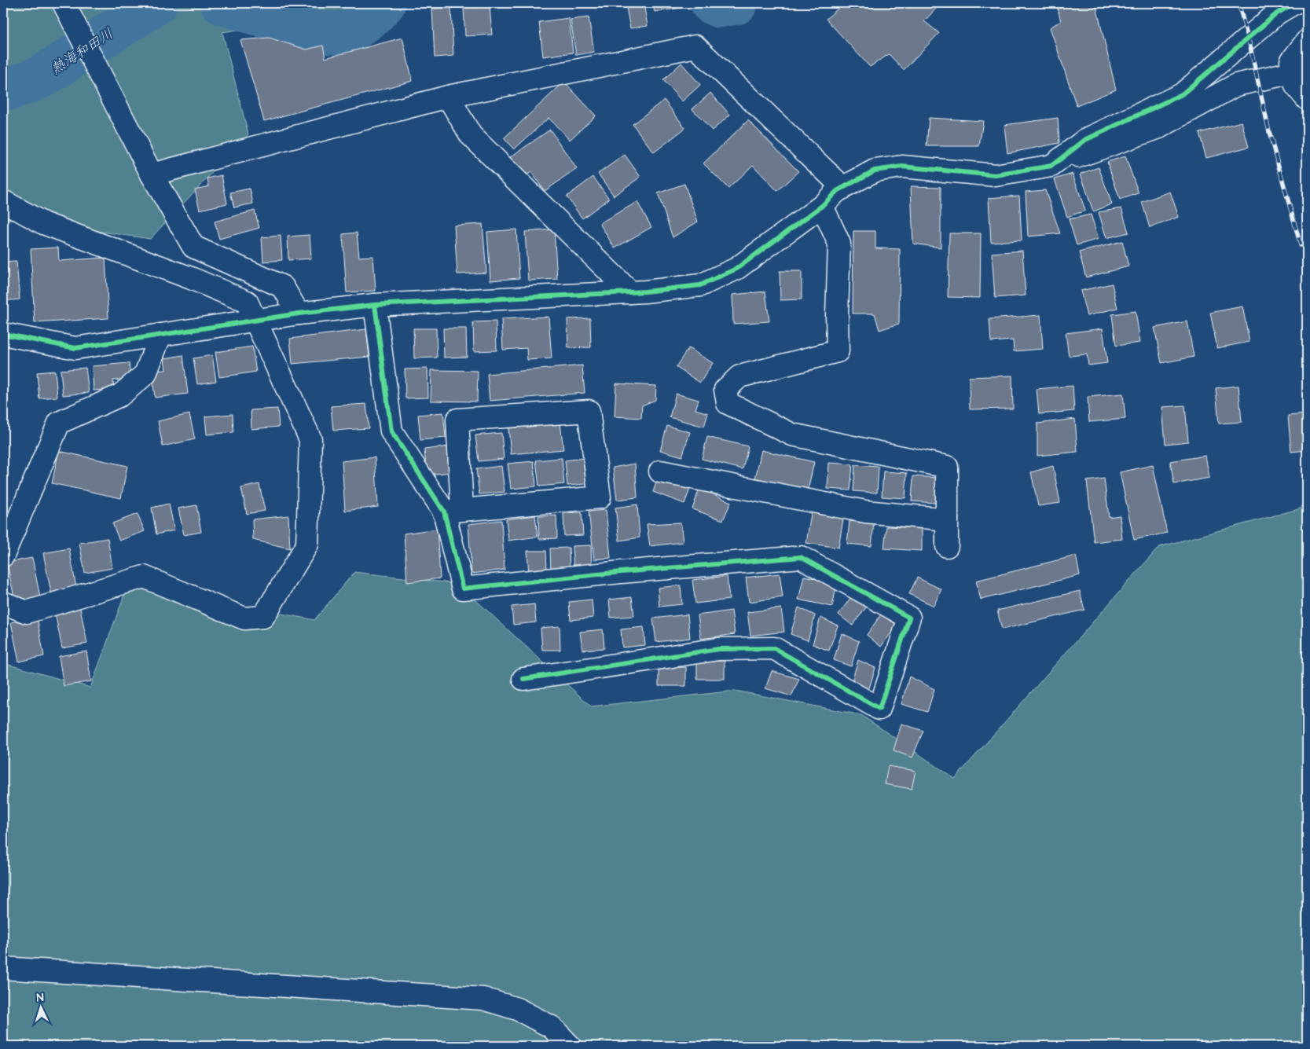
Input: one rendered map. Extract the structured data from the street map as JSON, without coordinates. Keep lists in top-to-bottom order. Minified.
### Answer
{"water":["熱海和田川"],"north":"top"}
